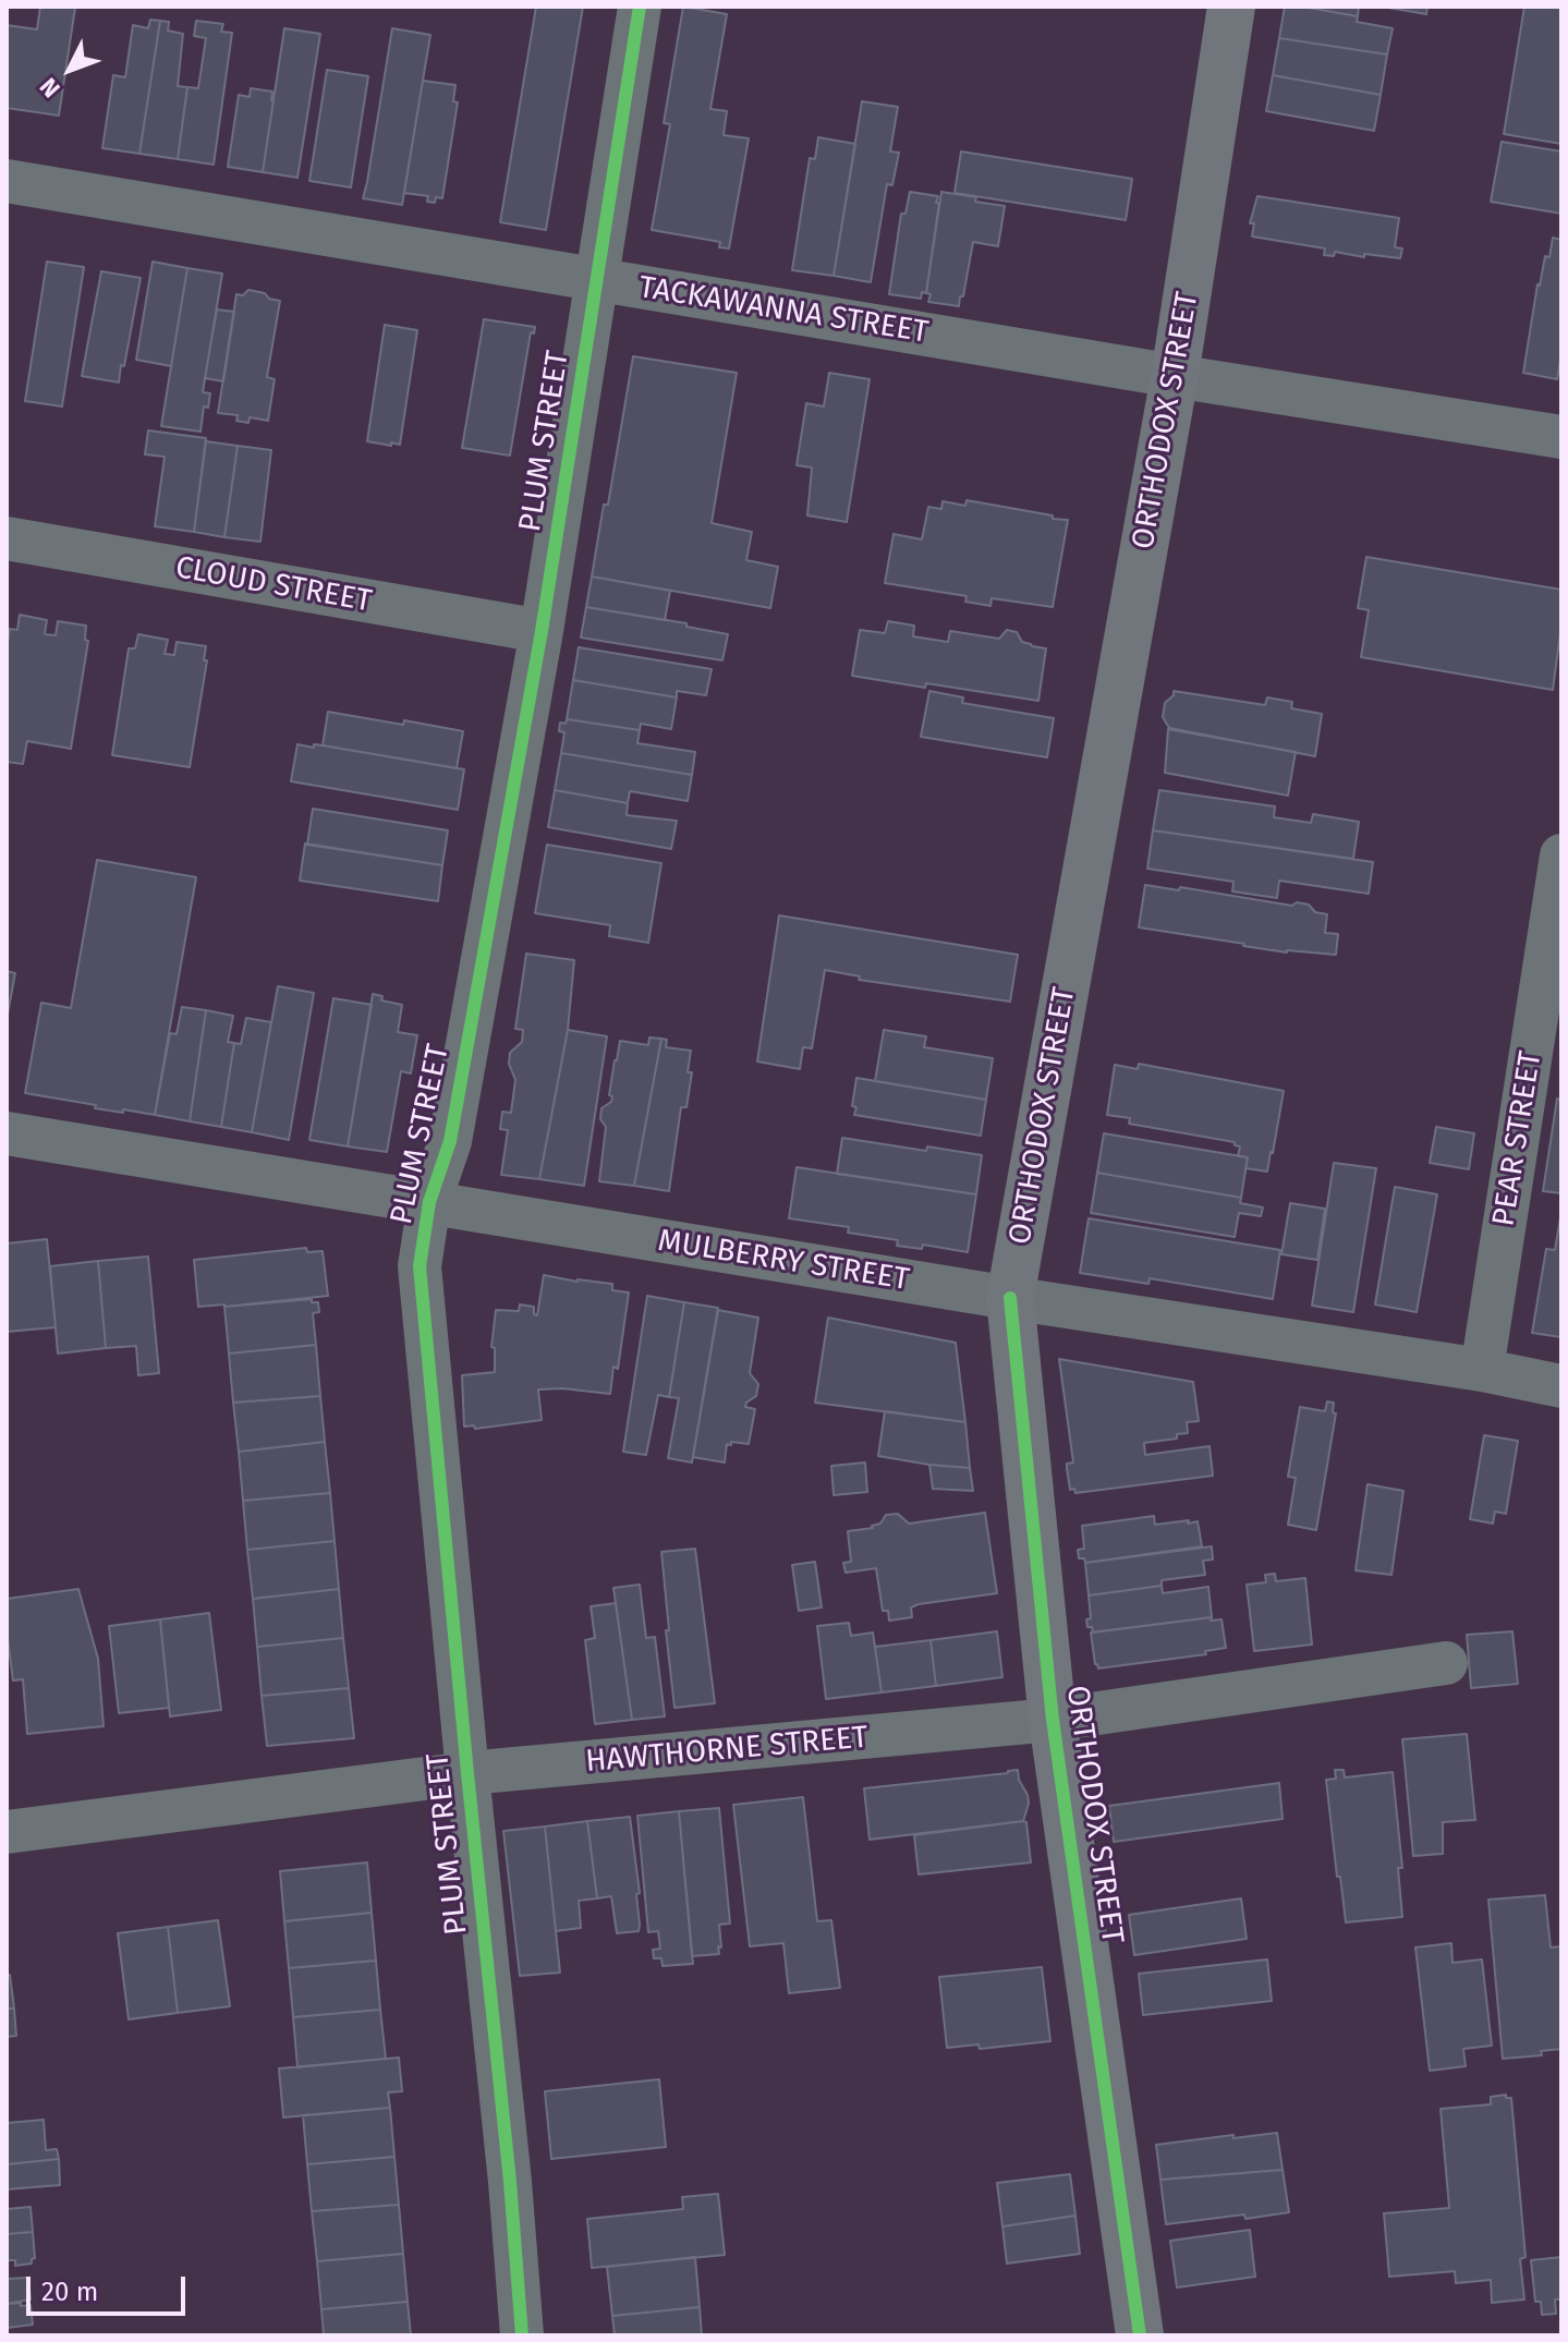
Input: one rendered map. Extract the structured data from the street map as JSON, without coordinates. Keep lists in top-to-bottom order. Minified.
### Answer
{"streets":{"street":["TACKAWANNA STREET","ORTHODOX STREET","PLUM STREET","CLOUD STREET","PEAR STREET","MULBERRY STREET","HAWTHORNE STREET"]},"crossings":[["TACKAWANNA STREET","ORTHODOX STREET"],["TACKAWANNA STREET","PLUM STREET"],["ORTHODOX STREET","MULBERRY STREET"],["ORTHODOX STREET","HAWTHORNE STREET"],["PLUM STREET","CLOUD STREET"],["PLUM STREET","MULBERRY STREET"],["PLUM STREET","HAWTHORNE STREET"],["PEAR STREET","MULBERRY STREET"]],"scale_bar":"20 m","north":"bottom left"}
